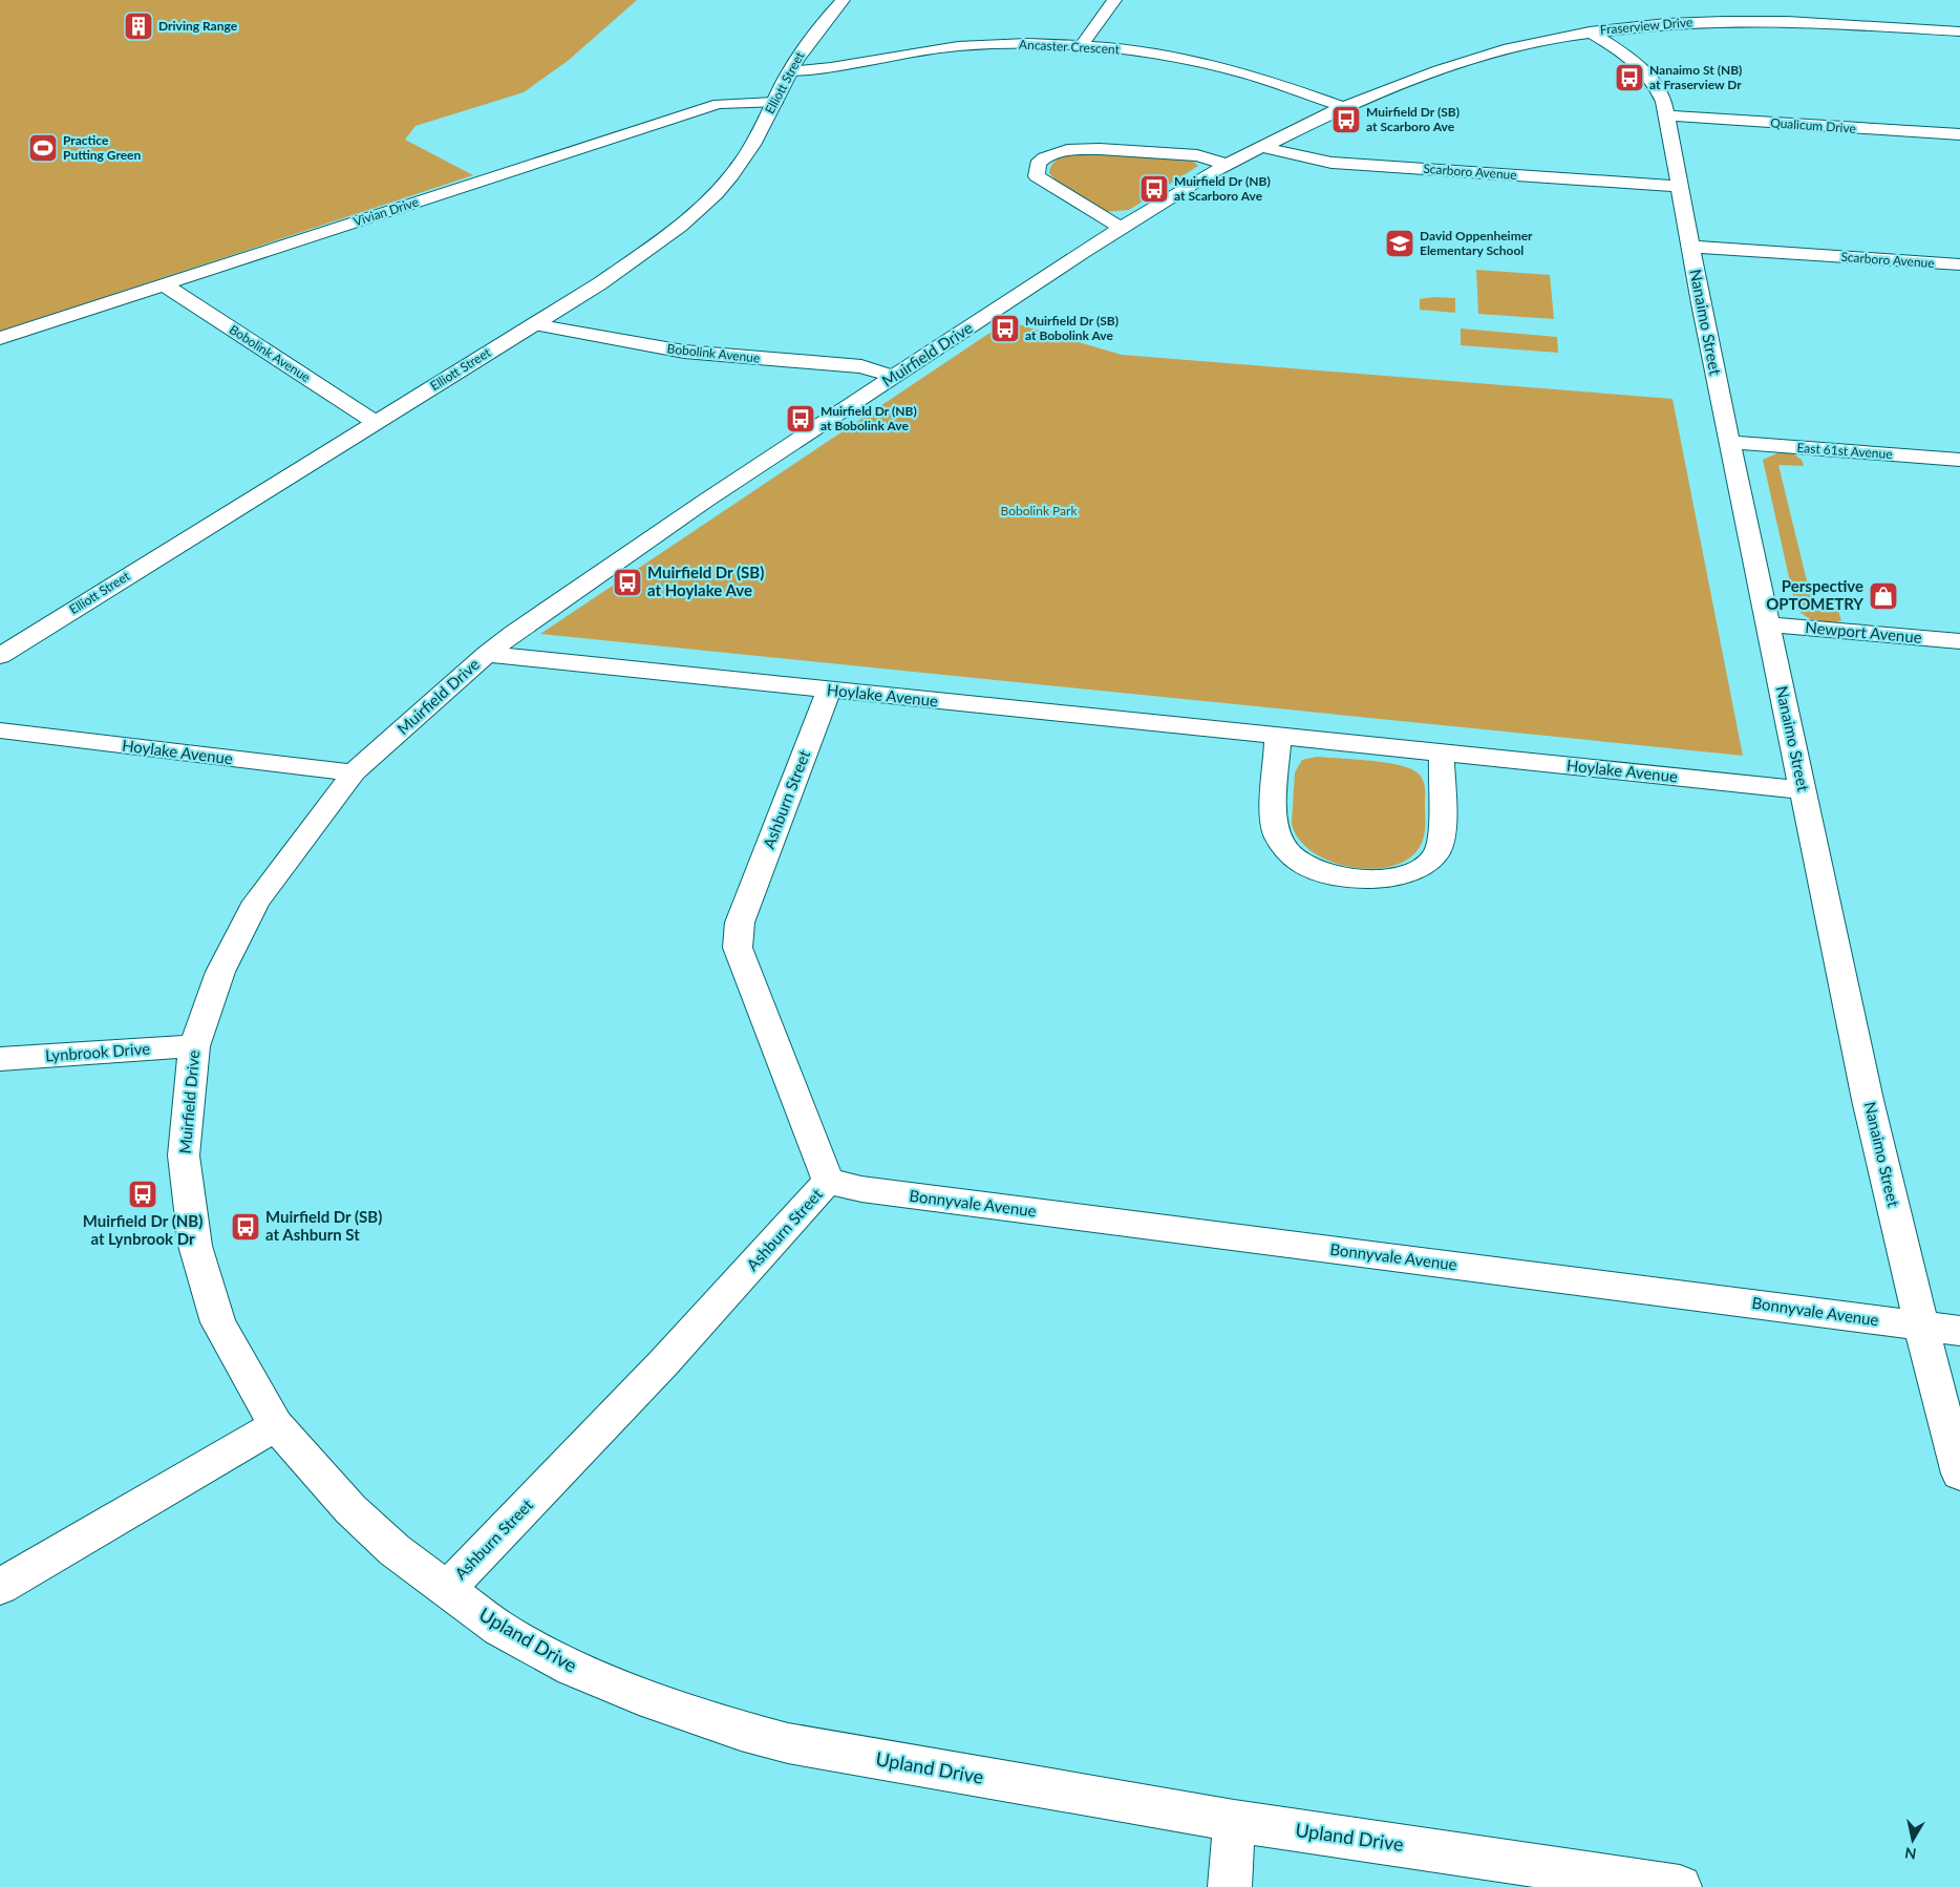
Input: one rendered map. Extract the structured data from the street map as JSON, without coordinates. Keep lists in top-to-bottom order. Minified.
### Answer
{"streets":{"street":["Fraserview Drive","Ancaster Crescent","Elliott Street","Qualicum Drive","Scarboro Avenue","Vivian Drive","Nanaimo Street","Bobolink Avenue","Muirfield Drive","East 61st Avenue","Newport Avenue","Hoylake Avenue","Ashburn Street","Lynbrook Drive","Bonnyvale Avenue","Upland Drive"]},"crossings":[["Fraserview Drive","Ancaster Crescent"],["Fraserview Drive","Nanaimo Street"],["Fraserview Drive","Muirfield Drive"],["Ancaster Crescent","Elliott Street"],["Ancaster Crescent","Muirfield Drive"],["Elliott Street","Vivian Drive"],["Elliott Street","Bobolink Avenue"],["Qualicum Drive","Nanaimo Street"],["Scarboro Avenue","Nanaimo Street"],["Scarboro Avenue","Muirfield Drive"],["Vivian Drive","Bobolink Avenue"],["Nanaimo Street","East 61st Avenue"],["Nanaimo Street","Newport Avenue"],["Nanaimo Street","Hoylake Avenue"],["Nanaimo Street","Bonnyvale Avenue"],["Bobolink Avenue","Muirfield Drive"],["Muirfield Drive","Hoylake Avenue"],["Muirfield Drive","Lynbrook Drive"],["Muirfield Drive","Upland Drive"],["Hoylake Avenue","Ashburn Street"],["Ashburn Street","Bonnyvale Avenue"],["Ashburn Street","Upland Drive"]],"parks":["Bobolink Park"],"places":{"building":["Driving Range"],"bus stop":["Nanaimo St (NB) at Fraserview Dr","Muirfield Dr (SB) at Scarboro Ave","Muirfield Dr (NB) at Scarboro Ave","Muirfield Dr (SB) at Bobolink Ave","Muirfield Dr (NB) at Bobolink Ave","Muirfield Dr (SB) at Hoylake Ave","Muirfield Dr (NB) at Lynbrook Dr","Muirfield Dr (SB) at Ashburn St"],"sports":["Practice Putting Green"],"school or university":["David Oppenheimer Elementary School"],"shop":["Perspective OPTOMETRY"]},"north":"bottom"}
